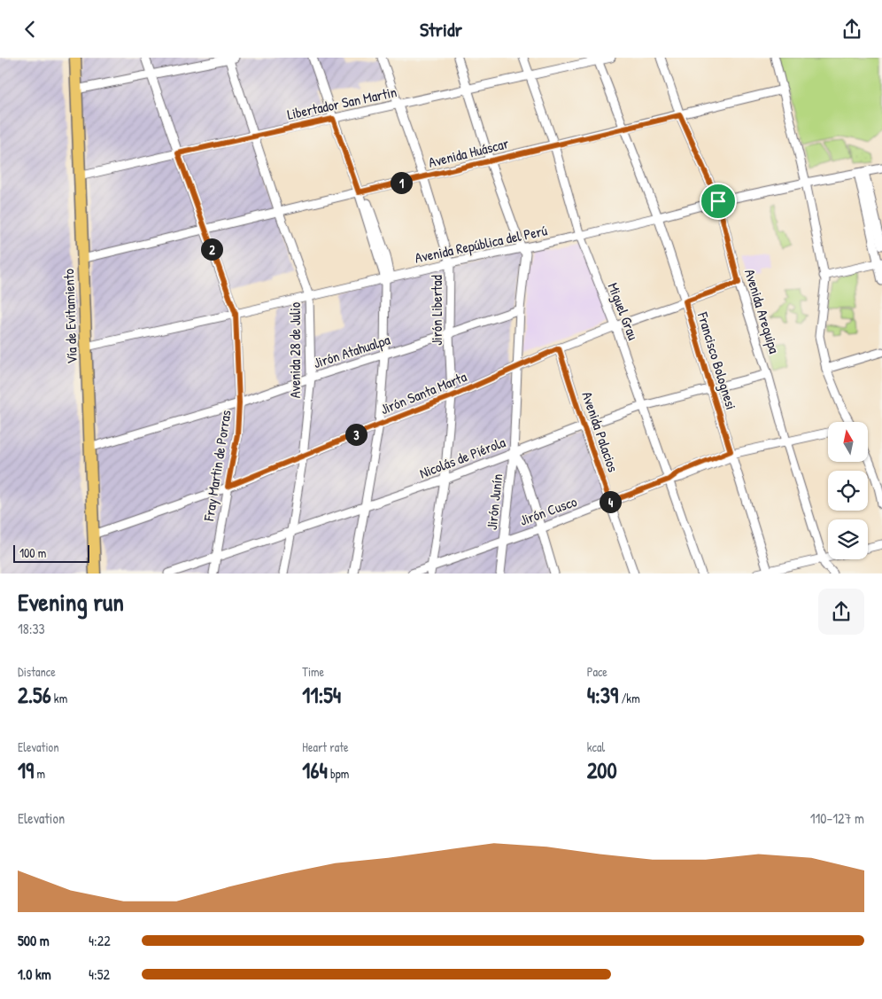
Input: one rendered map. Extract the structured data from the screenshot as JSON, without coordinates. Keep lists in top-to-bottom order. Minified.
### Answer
{"streets":{"highway":["Vía de Evitamiento"],"street":["Libertador San Martin","Avenida Huáscar","Avenida República del Perú","Jirón Libertad","Miguel Grau","Avenida Arequipa","Avenida 28 de Julio","Jirón Atahualpa","Francisco Bolognesi","Jirón Santa Marta","Avenida Palacios","Nicolás de Piérola","Fray Martin de Porras","Jirón Junín","Jirón Cusco"]},"crossings":[["Libertador San Martin","Jirón Libertad"],["Libertador San Martin","Miguel Grau"],["Libertador San Martin","Vía de Evitamiento"],["Libertador San Martin","Avenida 28 de Julio"],["Libertador San Martin","Francisco Bolognesi"],["Libertador San Martin","Fray Martin de Porras"],["Libertador San Martin","Jirón Junín"],["Avenida Huáscar","Jirón Libertad"],["Avenida Huáscar","Miguel Grau"],["Avenida Huáscar","Avenida Arequipa"],["Avenida Huáscar","Vía de Evitamiento"],["Avenida Huáscar","Avenida 28 de Julio"],["Avenida Huáscar","Francisco Bolognesi"],["Avenida Huáscar","Fray Martin de Porras"],["Avenida Huáscar","Jirón Junín"],["Avenida República del Perú","Jirón Libertad"],["Avenida República del Perú","Miguel Grau"],["Avenida República del Perú","Avenida Arequipa"],["Avenida República del Perú","Vía de Evitamiento"],["Avenida República del Perú","Avenida 28 de Julio"],["Avenida República del Perú","Francisco Bolognesi"],["Avenida República del Perú","Fray Martin de Porras"],["Avenida República del Perú","Jirón Junín"],["Jirón Libertad","Jirón Atahualpa"],["Jirón Libertad","Jirón Santa Marta"],["Jirón Libertad","Nicolás de Piérola"],["Jirón Libertad","Jirón Cusco"],["Miguel Grau","Jirón Santa Marta"],["Miguel Grau","Nicolás de Piérola"],["Miguel Grau","Jirón Cusco"],["Avenida Arequipa","Jirón Santa Marta"],["Avenida Arequipa","Nicolás de Piérola"],["Avenida Arequipa","Jirón Cusco"],["Vía de Evitamiento","Jirón Atahualpa"],["Vía de Evitamiento","Jirón Santa Marta"],["Avenida 28 de Julio","Jirón Atahualpa"],["Avenida 28 de Julio","Jirón Santa Marta"],["Avenida 28 de Julio","Nicolás de Piérola"],["Jirón Atahualpa","Fray Martin de Porras"],["Jirón Atahualpa","Jirón Junín"],["Francisco Bolognesi","Jirón Santa Marta"],["Francisco Bolognesi","Nicolás de Piérola"],["Francisco Bolognesi","Jirón Cusco"],["Jirón Santa Marta","Avenida Palacios"],["Jirón Santa Marta","Fray Martin de Porras"],["Jirón Santa Marta","Jirón Junín"],["Avenida Palacios","Nicolás de Piérola"],["Avenida Palacios","Jirón Cusco"],["Nicolás de Piérola","Fray Martin de Porras"],["Nicolás de Piérola","Jirón Junín"],["Jirón Junín","Jirón Cusco"]],"scale_bar":"100 m","north":"top","page":{"header":"Stridr","pins":["1","2","3","4"],"scale":"100 m","heading":["Evening run","18:33"],"stats":[["Distance","2.56 km"],["Time","11:54"],["Pace","4:39 /km"],["Elevation","19 m"],["Heart rate","164 bpm"],["kcal","200"]],"chart":["Elevation","110–127 m"],"list":[{"name":"500 m","note":"4:22"},{"name":"1.0 km","note":"4:52"}]}}
